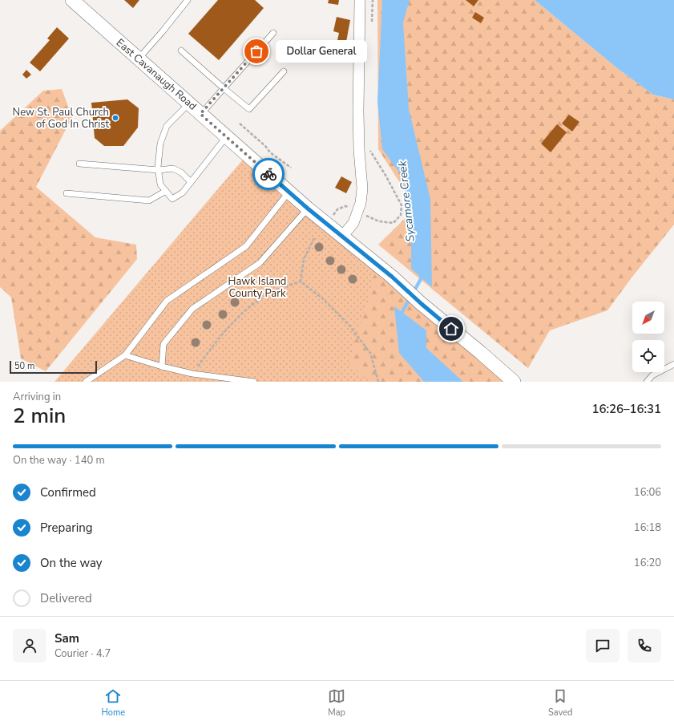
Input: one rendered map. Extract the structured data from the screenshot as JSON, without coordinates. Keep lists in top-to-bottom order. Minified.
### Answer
{"streets":{"street":["East Cavanaugh Road"]},"water":["Sycamore Creek"],"parks":["Hawk Island County Park"],"places":["Dollar General","New St. Paul Church of God In Christ"],"scale_bar":"50 m","north":"bottom left","page":{"bubble":"Dollar General","scale":"50 m","heading":["2 min","Arriving in","16:26–16:31"],"panel":["Sam","Courier · 4.7"],"bar":"On the way · 140 m","list":[["Confirmed","16:06"],["Preparing","16:18"],["On the way","16:20"],"Delivered"],"tabs":["Home","Map","Saved"]}}
